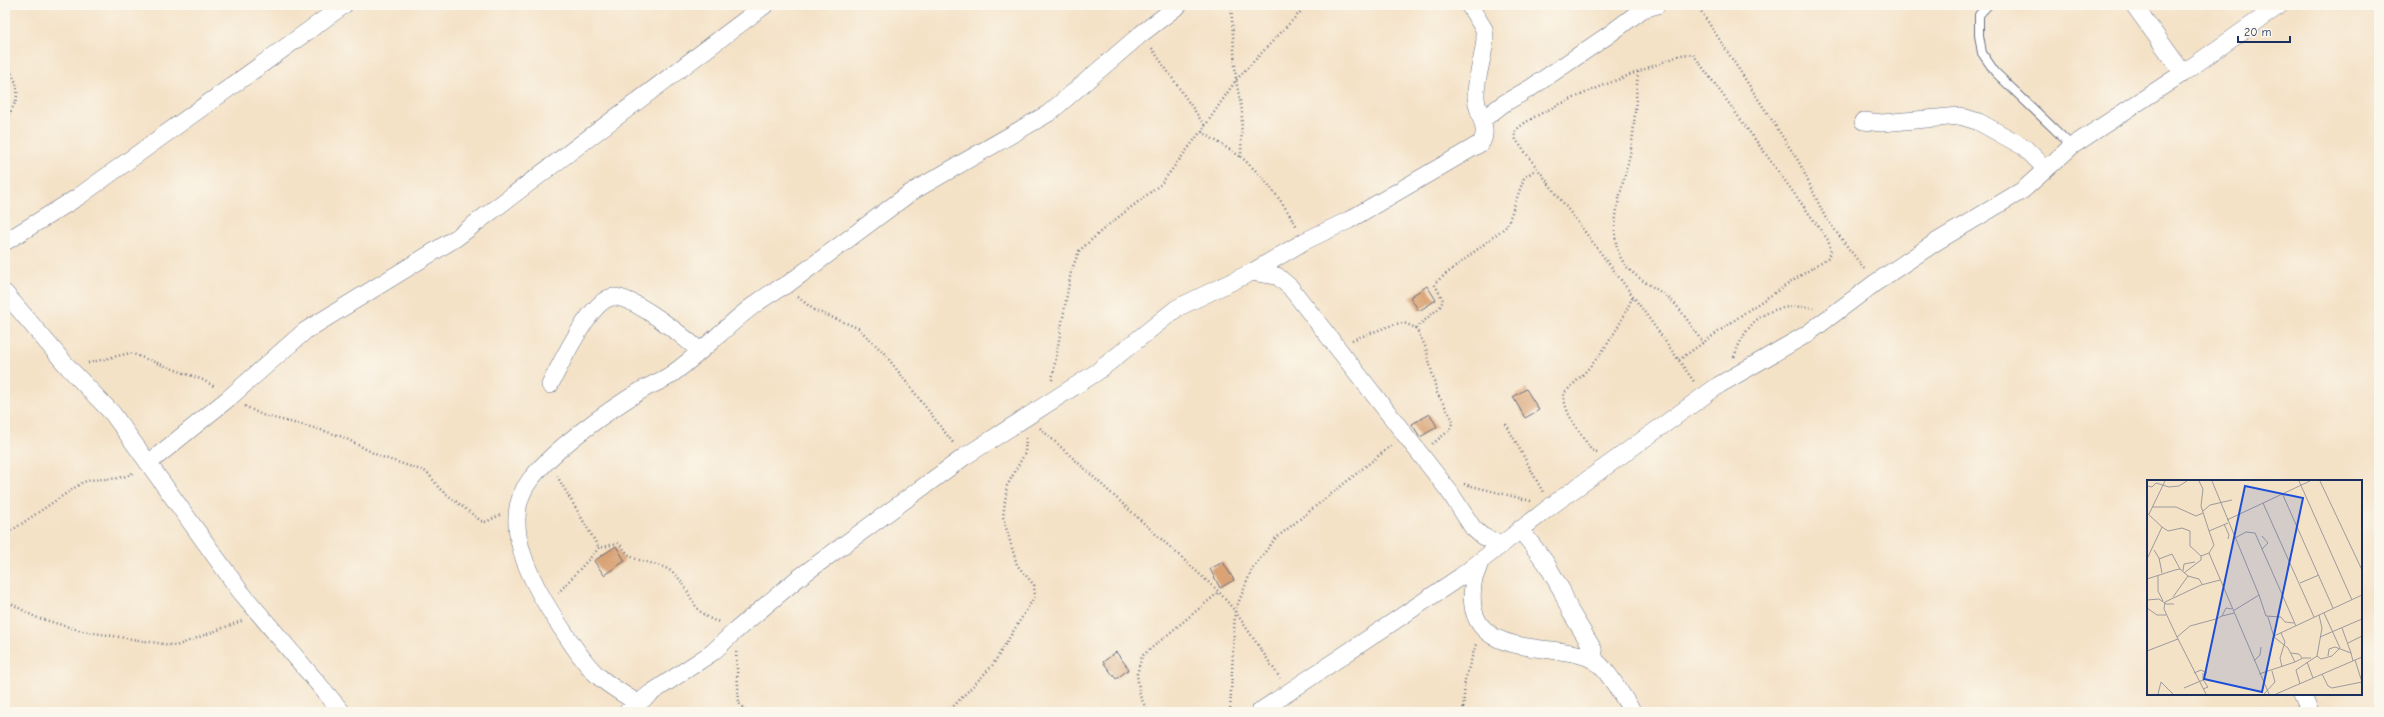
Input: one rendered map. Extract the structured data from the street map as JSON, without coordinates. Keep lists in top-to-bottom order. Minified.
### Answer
{"scale_bar":"20 m"}
